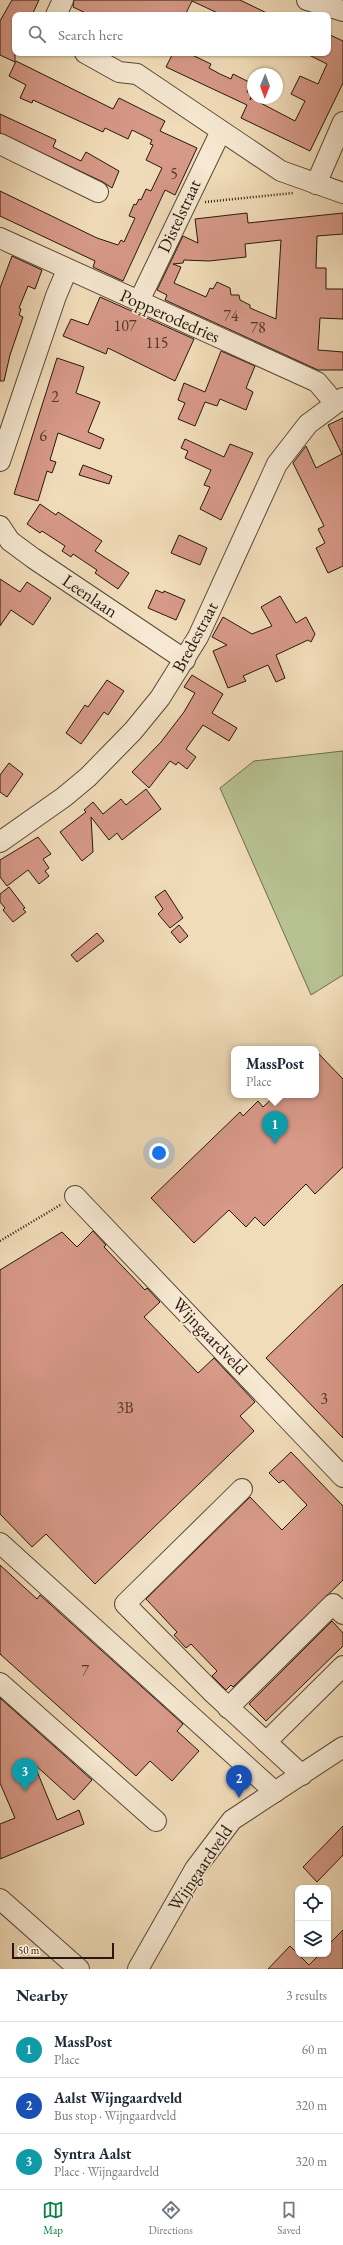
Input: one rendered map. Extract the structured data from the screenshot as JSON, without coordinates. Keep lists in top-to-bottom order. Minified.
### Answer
{"streets":{"street":["Distelstraat","Popperodedries","Leenlaan","Bredestraat","Wijngaardveld"]},"crossings":[["Distelstraat","Popperodedries"],["Popperodedries","Bredestraat"],["Leenlaan","Bredestraat"]],"house_numbers":["5","74","107","78","115","2","6","3","3B","7"],"scale_bar":"50 m","north":"bottom","page":{"search":"Search here","popup":["MassPost","Place"],"pins":["1","3","2"],"scale":"50 m","heading":["Nearby","3 results"],"list":[{"mark":"1","name":"MassPost","note":"Place","value":"60 m"},{"mark":"2","name":"Aalst Wijngaardveld","note":"Bus stop · Wijngaardveld","value":"320 m"},{"mark":"3","name":"Syntra Aalst","note":"Place · Wijngaardveld","value":"320 m"}],"nav":["Map","Directions","Saved"]}}
